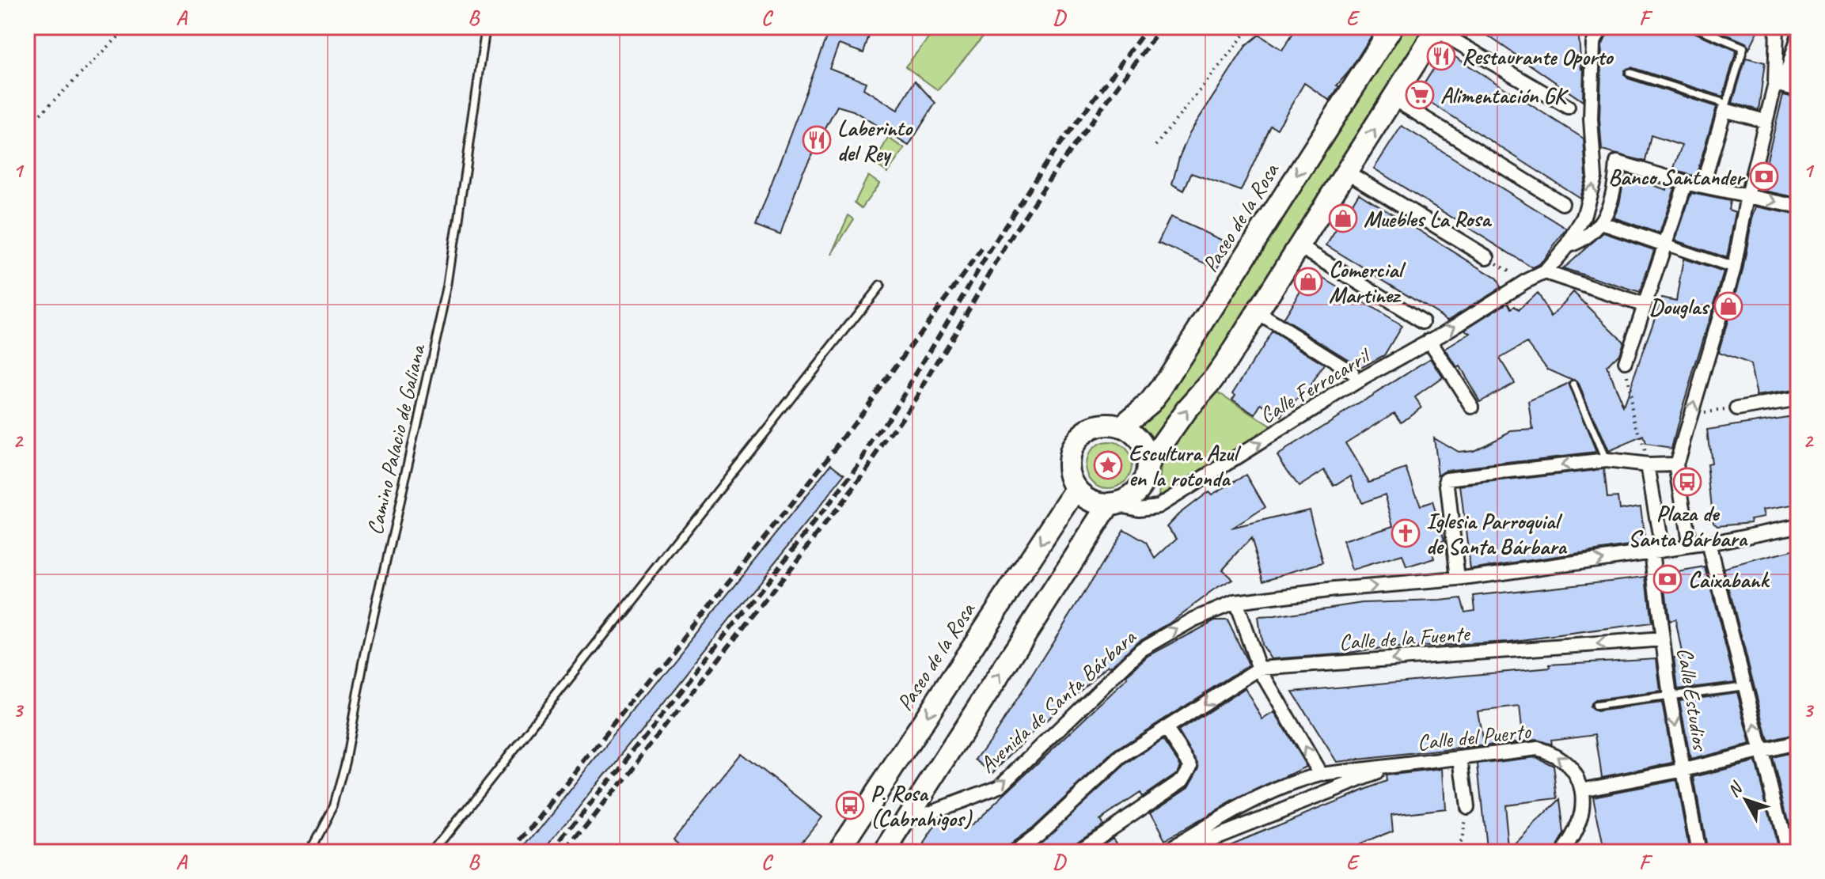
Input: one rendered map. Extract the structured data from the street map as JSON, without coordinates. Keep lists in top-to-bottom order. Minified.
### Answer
{"streets":{"main road":["Paseo de la Rosa"],"street":["Calle Ferrocarril","Calle de la Fuente","Calle Estudios","Avenida de Santa Bárbara","Calle del Puerto"],"lane":["Camino Palacio de Galiana"]},"crossings":[["Paseo de la Rosa","Calle Ferrocarril"],["Calle de la Fuente","Calle Estudios"],["Calle Estudios","Avenida de Santa Bárbara"]],"one_way":["Calle Ferrocarril","Calle de la Fuente","Avenida de Santa Bárbara"],"places":{"restaurant":["Restaurante Oporto","Laberinto del Rey"],"supermarket":["Alimentación GK"],"bank":["Banco Santander","Caixabank"],"shop":["Muebles La Rosa","Comercial Martinez","Douglas"],"place":["Escultura Azul en la rotonda"],"bus stop":["Plaza de Santa Bárbara","P. Rosa (Cabrahigos)"],"church":["Iglesia Parroquial de Santa Bárbara"]},"north":"top left","grid":{"columns":["A","B","C","D","E","F"],"rows":["1","2","3"]}}
